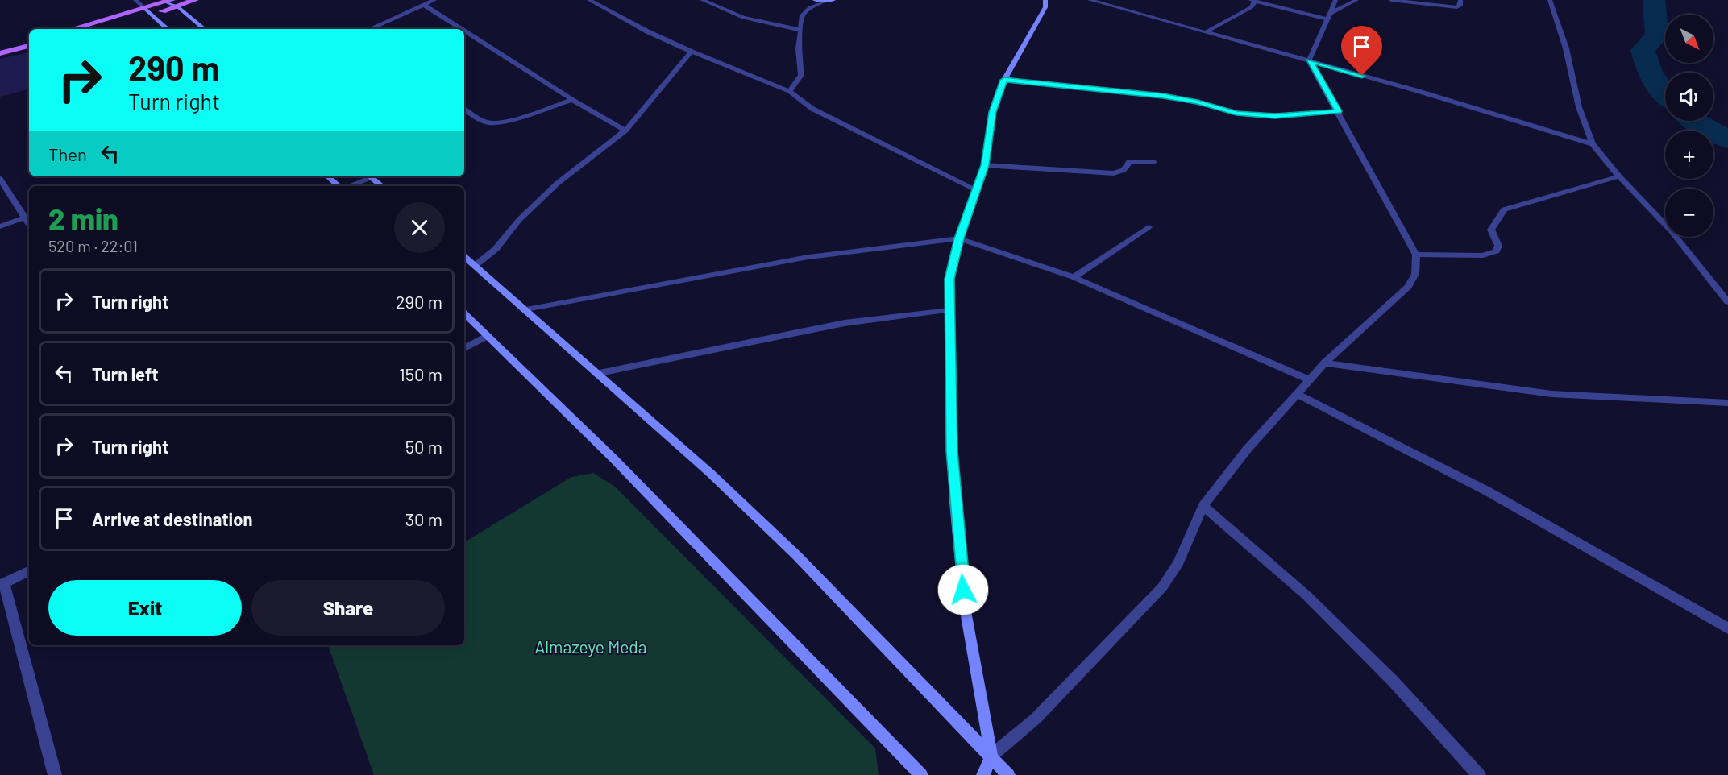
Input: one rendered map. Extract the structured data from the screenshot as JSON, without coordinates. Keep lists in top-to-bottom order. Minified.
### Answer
{"parks":["Almazeye Meda"],"north":"bottom right","page":{"map_buttons":["+","−"],"turn":["290 m","Turn right"],"then":"Then","heading":["2 min","520 m · 22:01"],"list":[{"name":"Turn right","value":"290 m"},{"name":"Turn left","value":"150 m"},{"name":"Turn right","value":"50 m"},{"name":"Arrive at destination","value":"30 m"}],"buttons":["Exit","Share"]}}
